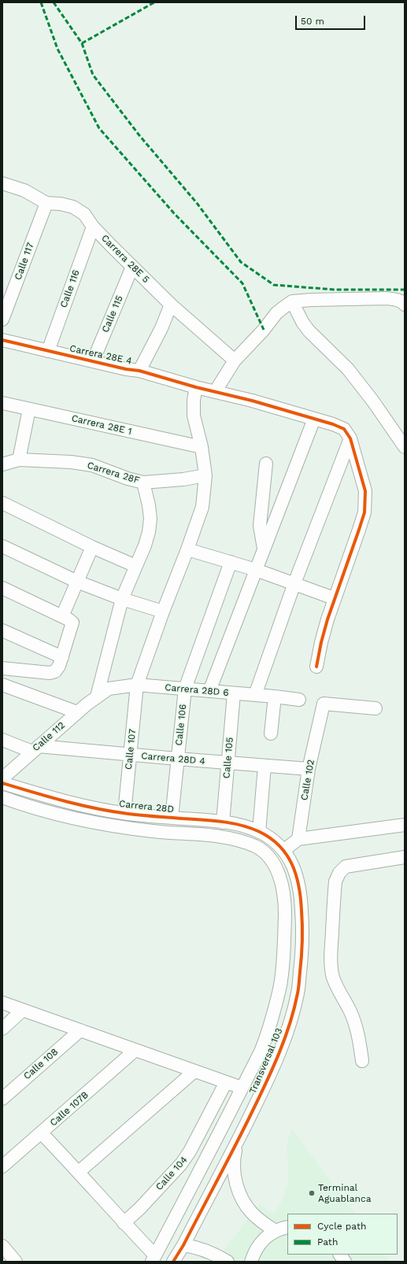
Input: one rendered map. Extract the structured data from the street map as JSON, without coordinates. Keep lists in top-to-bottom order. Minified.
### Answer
{"streets":{"street":["Carrera 28E 5","Calle 117","Calle 116","Calle 115","Carrera 28E 4","Carrera 28E 1","Carrera 28F","Carrera 28D 6","Calle 106","Calle 112","Calle 107","Calle 105","Carrera 28D 4","Calle 102","Carrera 28D","Transversal 103","Calle 108","Calle 107B","Calle 104"]},"crossings":[["Carrera 28E 5","Calle 117"],["Carrera 28E 5","Calle 116"],["Carrera 28E 5","Calle 115"],["Calle 116","Carrera 28E 4"],["Calle 115","Carrera 28E 4"],["Carrera 28E 4","Calle 107"],["Carrera 28E 1","Calle 107"],["Carrera 28F","Calle 107"],["Carrera 28D 6","Calle 106"],["Carrera 28D 6","Calle 112"],["Carrera 28D 6","Calle 107"],["Carrera 28D 6","Calle 105"],["Calle 106","Carrera 28D 4"],["Calle 106","Carrera 28D"],["Calle 112","Carrera 28D 4"],["Calle 107","Carrera 28D 4"],["Calle 107","Carrera 28D"],["Calle 105","Carrera 28D 4"],["Calle 105","Carrera 28D"],["Carrera 28D 4","Calle 102"],["Carrera 28D","Transversal 103"]],"places":["Terminal Aguablanca"],"legend":["Cycle path","Path"],"scale_bar":"50 m"}
